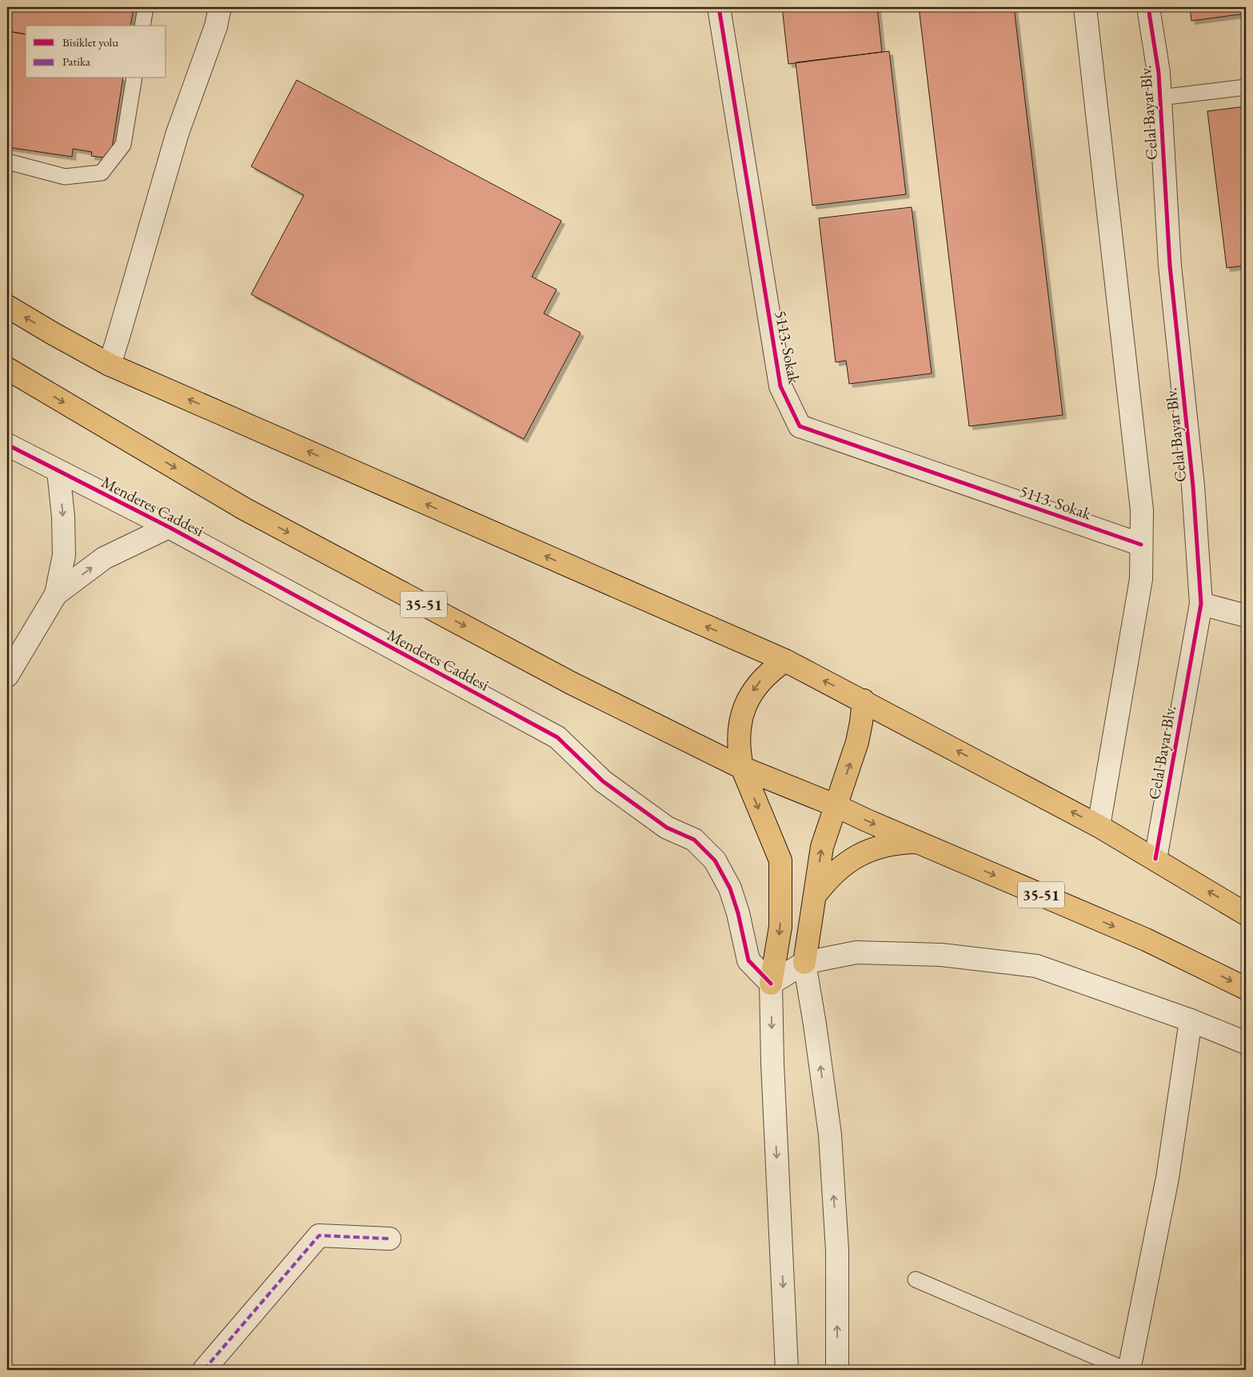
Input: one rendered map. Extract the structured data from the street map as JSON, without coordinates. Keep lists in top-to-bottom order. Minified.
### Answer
{"streets":{"main road":["35-51"],"street":["Celal Bayar Blv.","5113. Sokak","Menderes Caddesi"]},"legend":["Bisiklet yolu","Patika"]}
